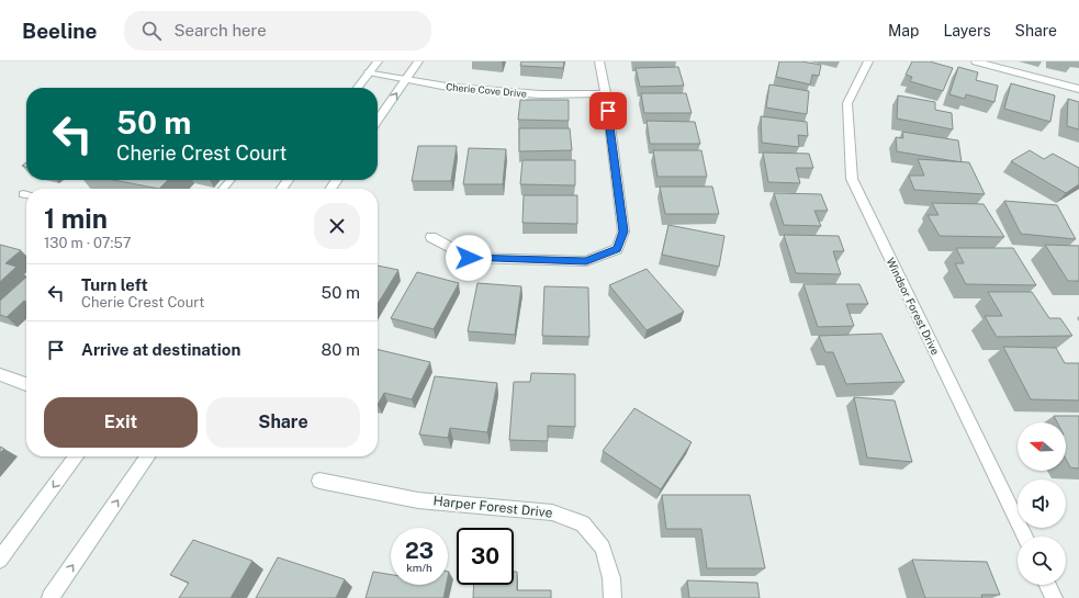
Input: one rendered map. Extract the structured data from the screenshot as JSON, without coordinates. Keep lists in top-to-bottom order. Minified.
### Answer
{"streets":{"street":["Cherie Cove Drive","Windsor Forest Drive","Harper Forest Drive"]},"north":"left","page":{"header":"Beeline","search":"Search here","nav":["Map","Layers","Share"],"turn":["50 m","Cherie Crest Court"],"heading":["1 min","130 m · 07:57"],"list":[{"name":"Turn left","note":"Cherie Crest Court","value":"50 m"},{"name":"Arrive at destination","value":"80 m"}],"buttons":["Exit","Share"],"speed":"23 km/h","limit":"30"}}
